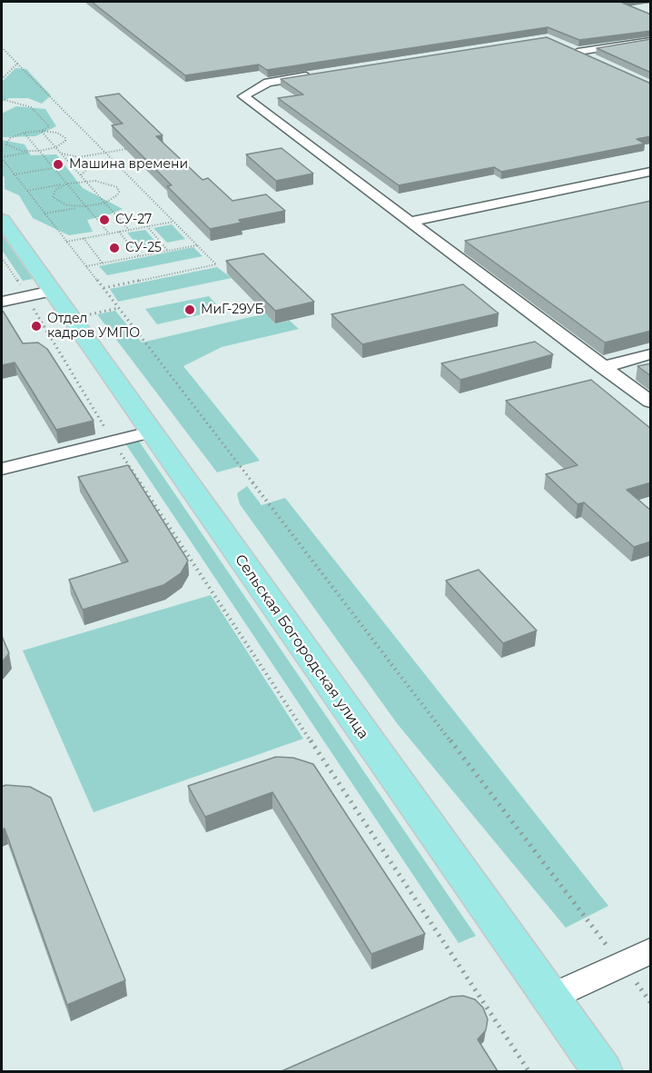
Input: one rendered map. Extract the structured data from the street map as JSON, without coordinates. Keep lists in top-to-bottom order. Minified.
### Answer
{"streets":{"main road":["Сельская Богородская улица"]},"places":["Машина времени","СУ-27","СУ-25","МиГ-29УБ","Отдел кадров УМПО"]}
